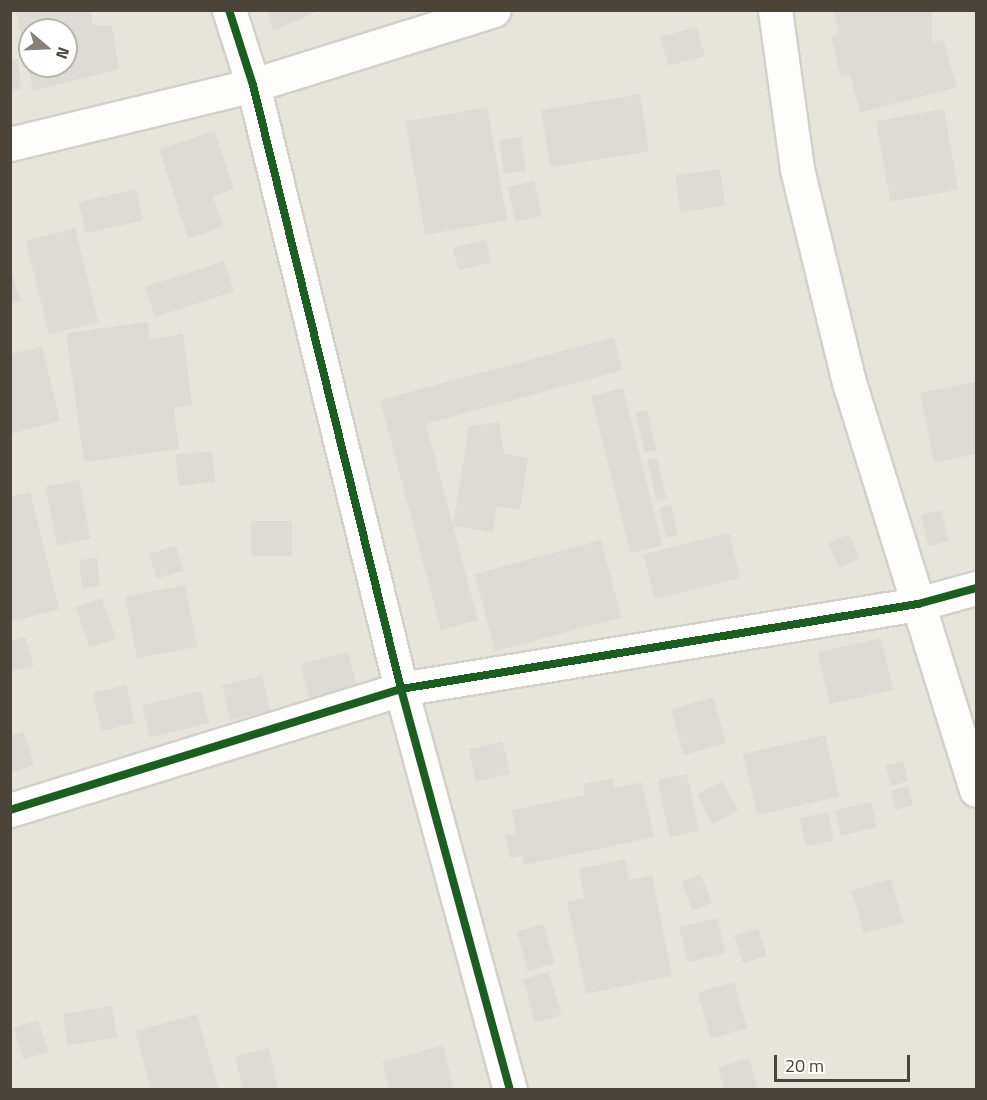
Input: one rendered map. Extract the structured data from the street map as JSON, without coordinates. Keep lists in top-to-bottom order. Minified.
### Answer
{"scale_bar":"20 m","north":"right"}
